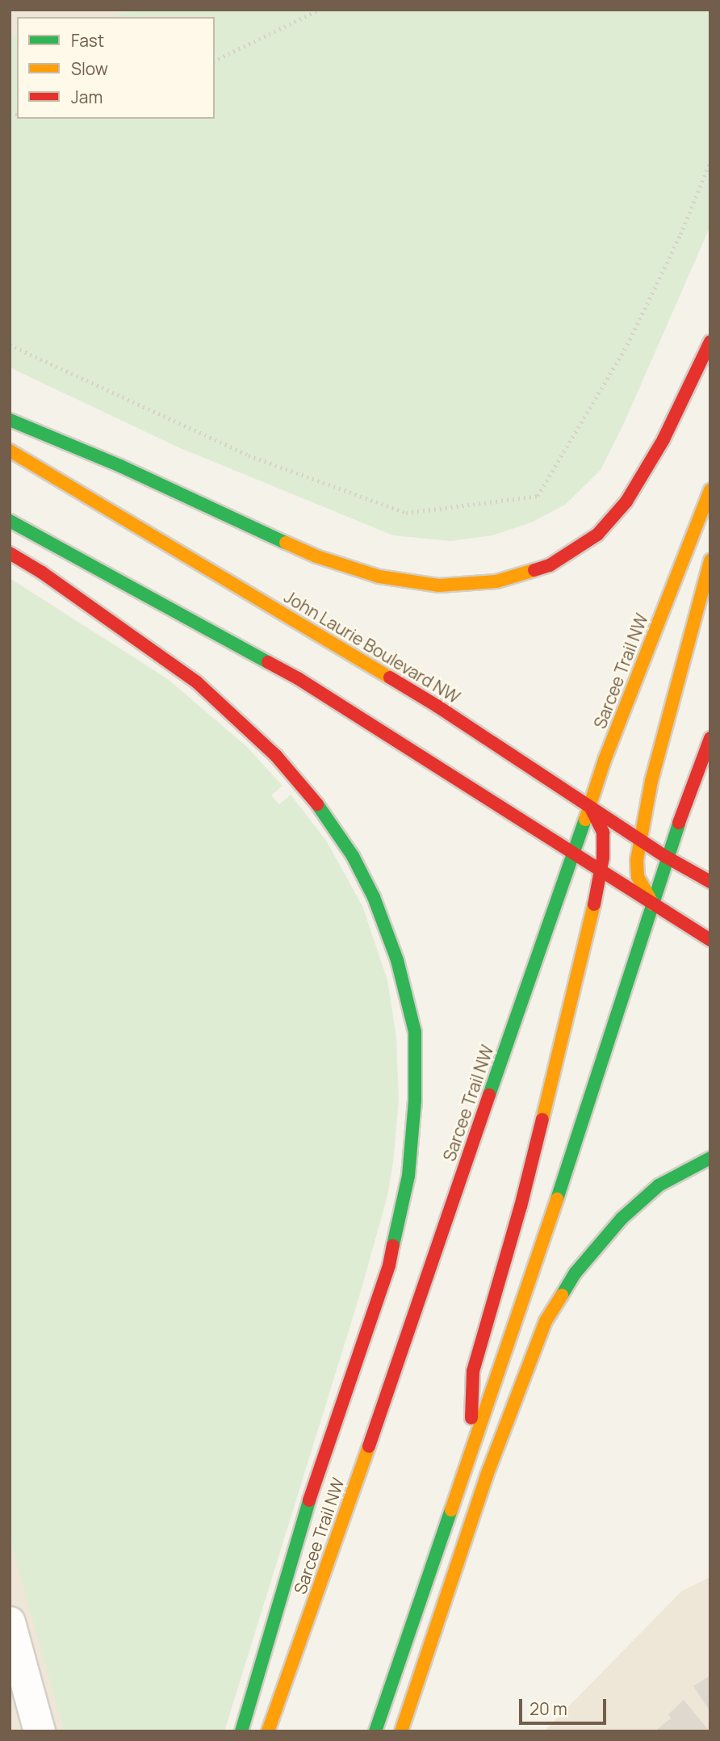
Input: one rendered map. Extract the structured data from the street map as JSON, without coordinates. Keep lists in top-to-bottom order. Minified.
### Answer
{"streets":{"main road":["John Laurie Boulevard NW","Sarcee Trail NW"]},"crossings":[["John Laurie Boulevard NW","Sarcee Trail NW"]],"legend":["Fast","Slow","Jam"],"scale_bar":"20 m"}
